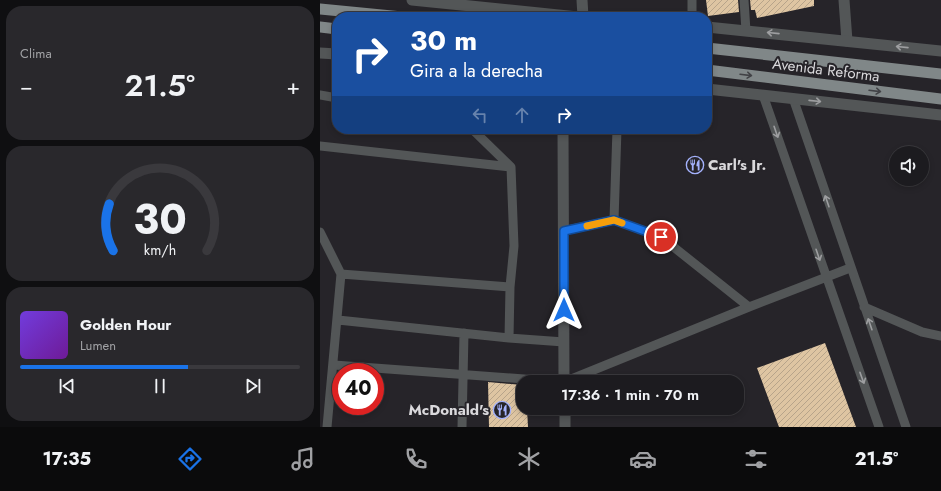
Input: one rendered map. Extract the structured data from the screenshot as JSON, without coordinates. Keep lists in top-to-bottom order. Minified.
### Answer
{"streets":{"main road":["Avenida Reforma"]},"places":{"restaurant":["Carl's Jr.","McDonald's"]},"page":{"tile":"Clima","turn":["30 m","Gira a la derecha"],"heat":["−","21.5°","+"],"song":["Golden Hour","Lumen"],"limit":"40","trip":"17:36 · 1 min · 70 m","tabs":["17:35","21.5°"],"gauge":["30","km/h"]}}
